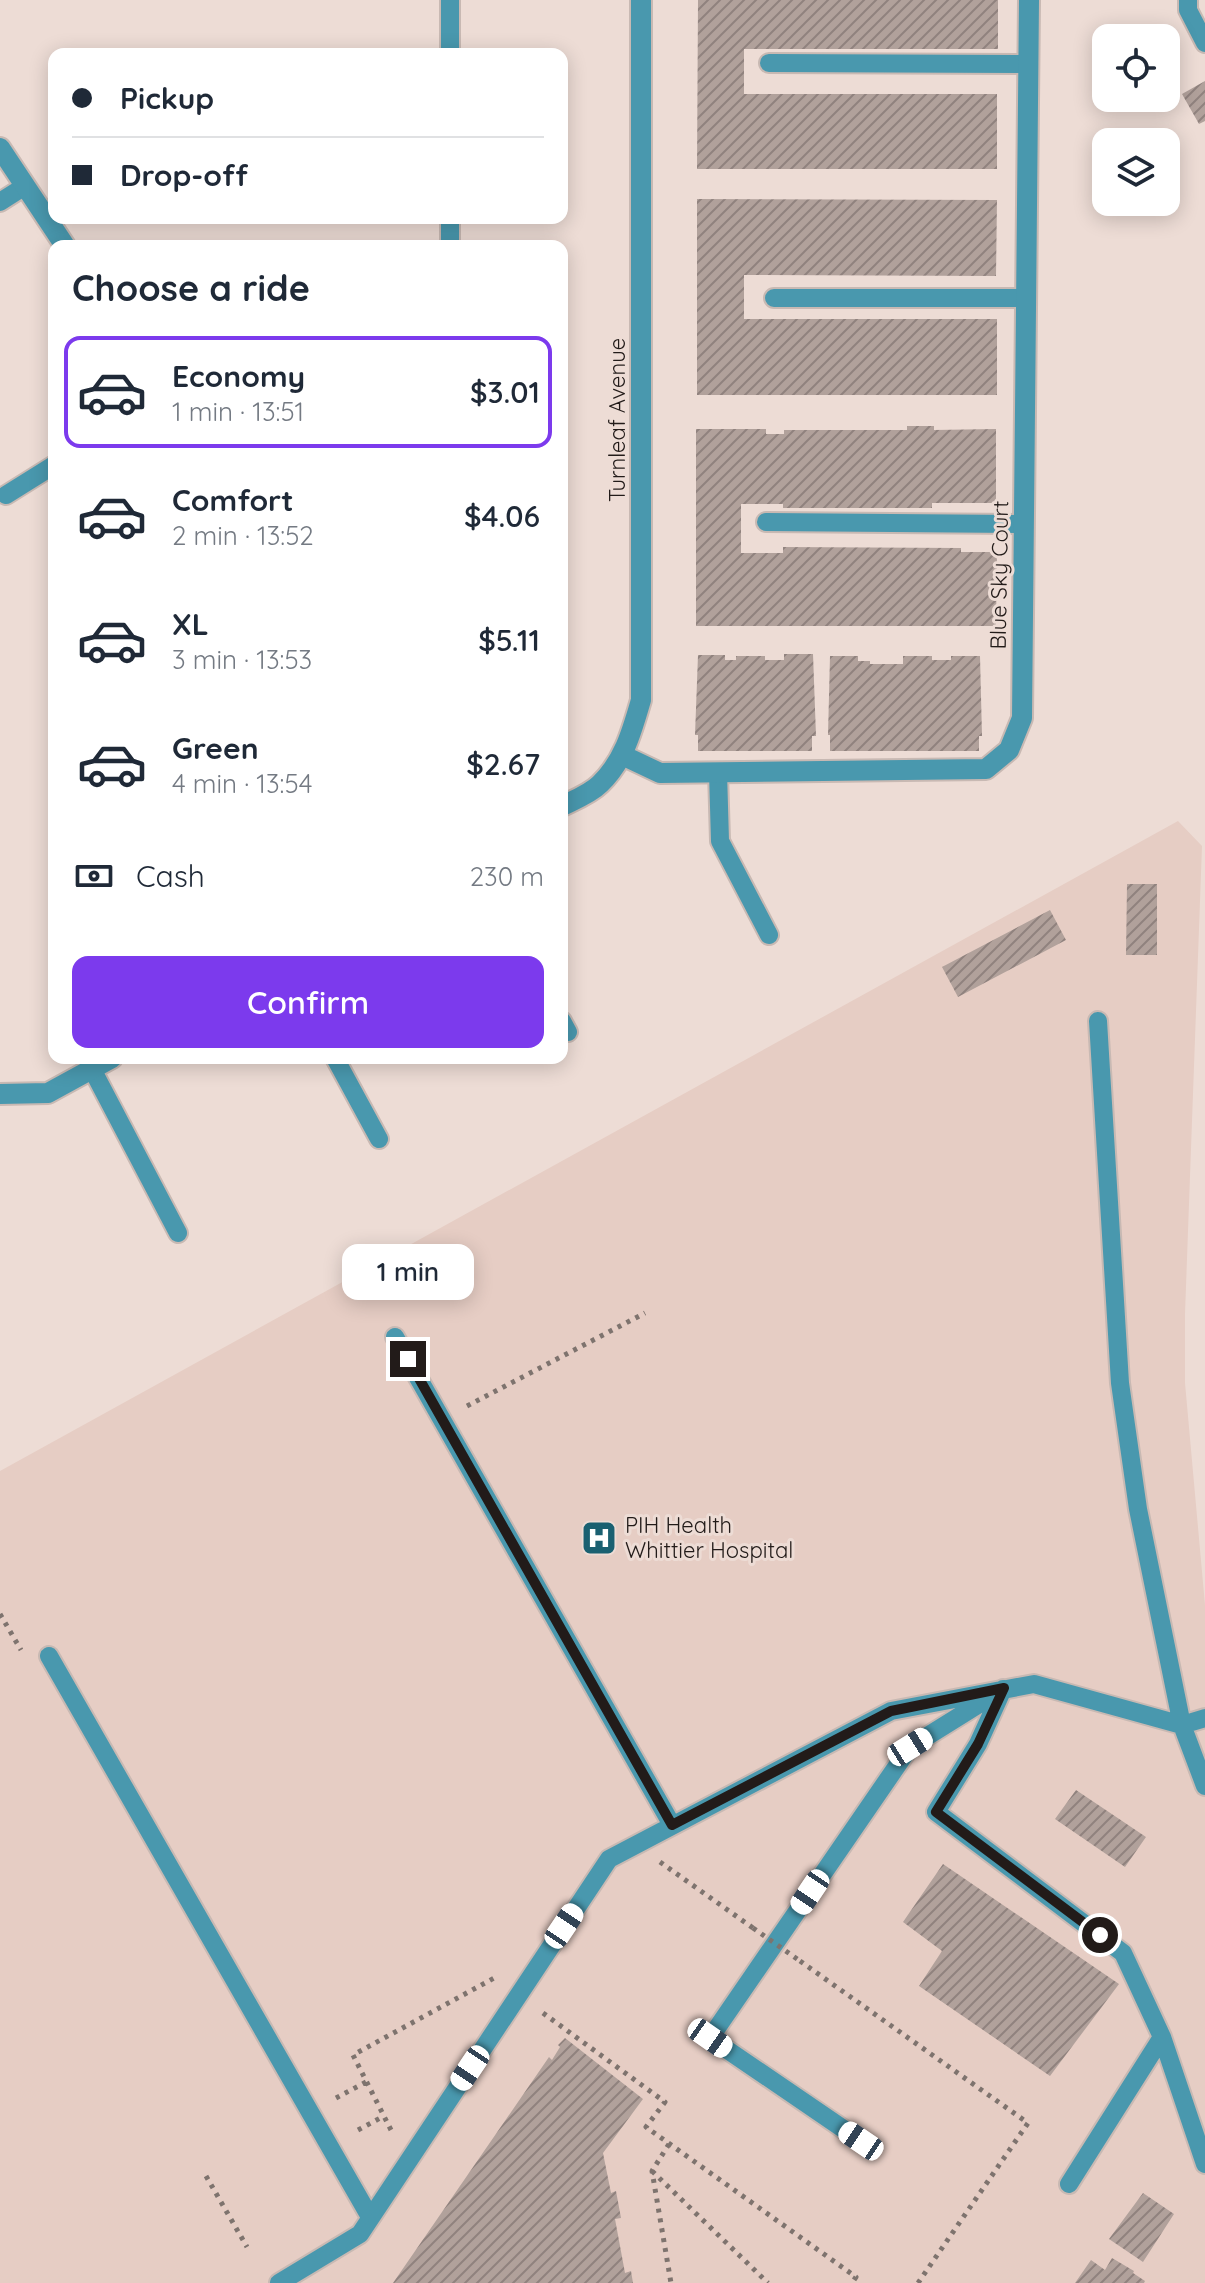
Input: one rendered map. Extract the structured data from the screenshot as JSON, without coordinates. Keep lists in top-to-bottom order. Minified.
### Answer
{"streets":{"street":["Turnleaf Avenue","Blue Sky Court"]},"crossings":[["Turnleaf Avenue","Blue Sky Court"]],"places":{"hospital":["PIH Health Whittier Hospital"]},"page":{"banner":["Pickup","Drop-off"],"heading":"Choose a ride","list":[{"name":"Economy","note":"1 min · 13:51","value":"$3.01"},{"name":"Comfort","note":"2 min · 13:52","value":"$4.06"},{"name":"XL","note":"3 min · 13:53","value":"$5.11"},{"name":"Green","note":"4 min · 13:54","value":"$2.67"}],"pay":["Cash","230 m"],"buttons":"Confirm","bubble":"1 min"}}
